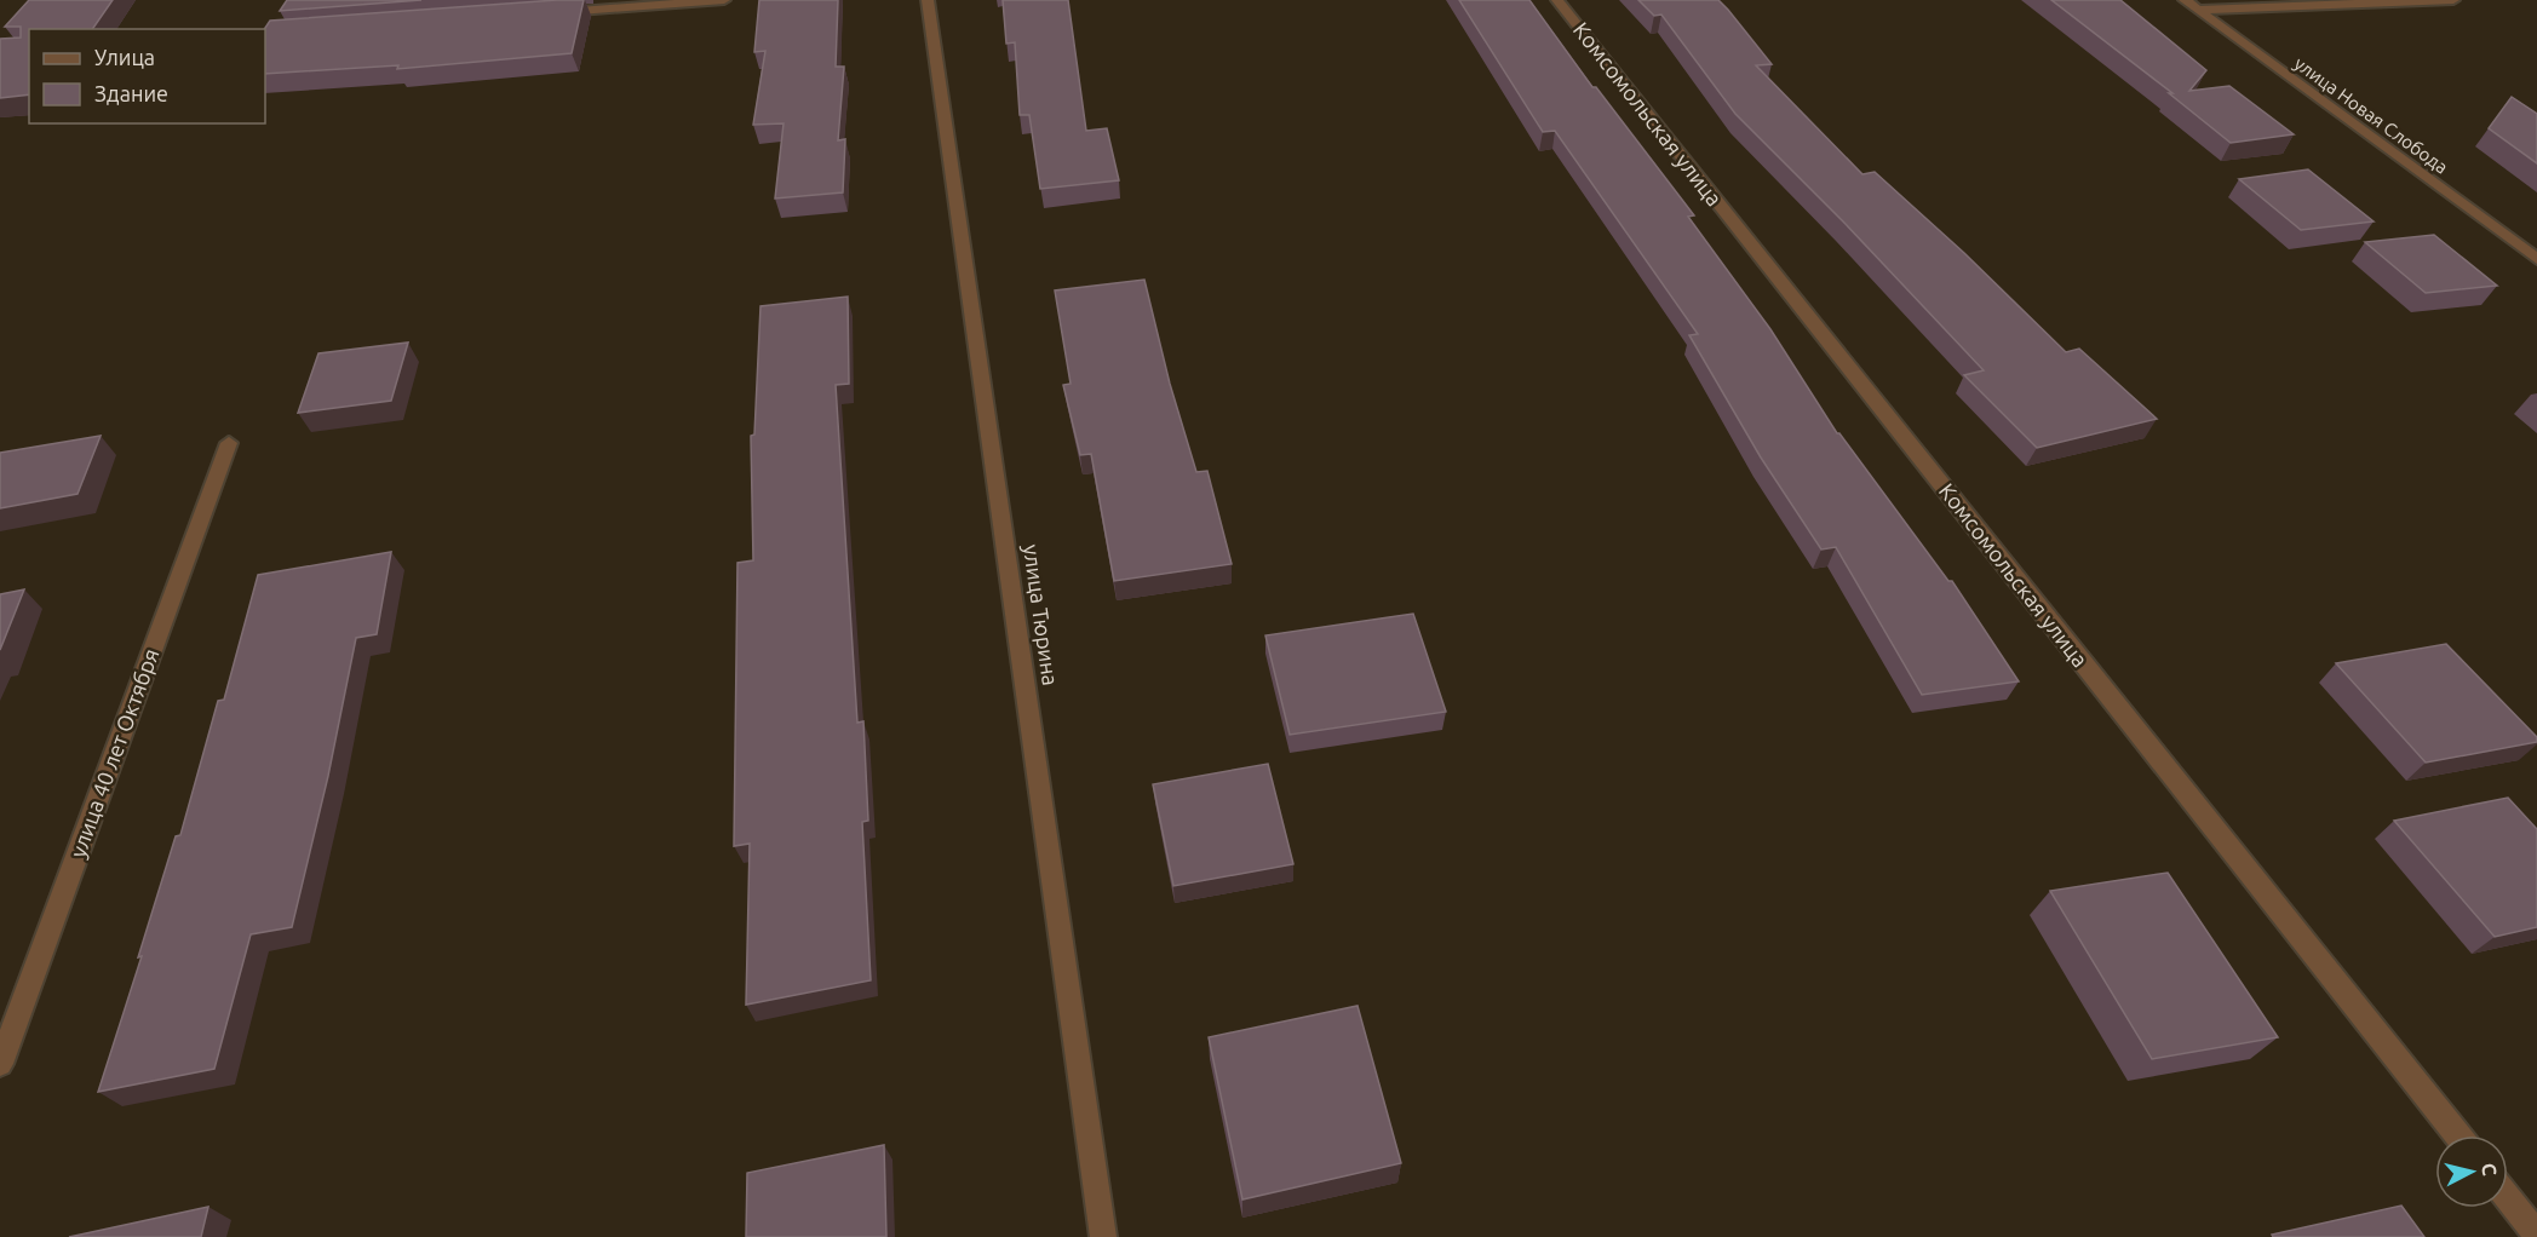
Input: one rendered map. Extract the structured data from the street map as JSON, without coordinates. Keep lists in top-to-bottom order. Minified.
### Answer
{"streets":{"street":["Комсомольская улица","улица Новая Слобода","улица Тюрина","улица 40 лет Октября"]},"legend":["Улица","Здание"],"north":"right"}
